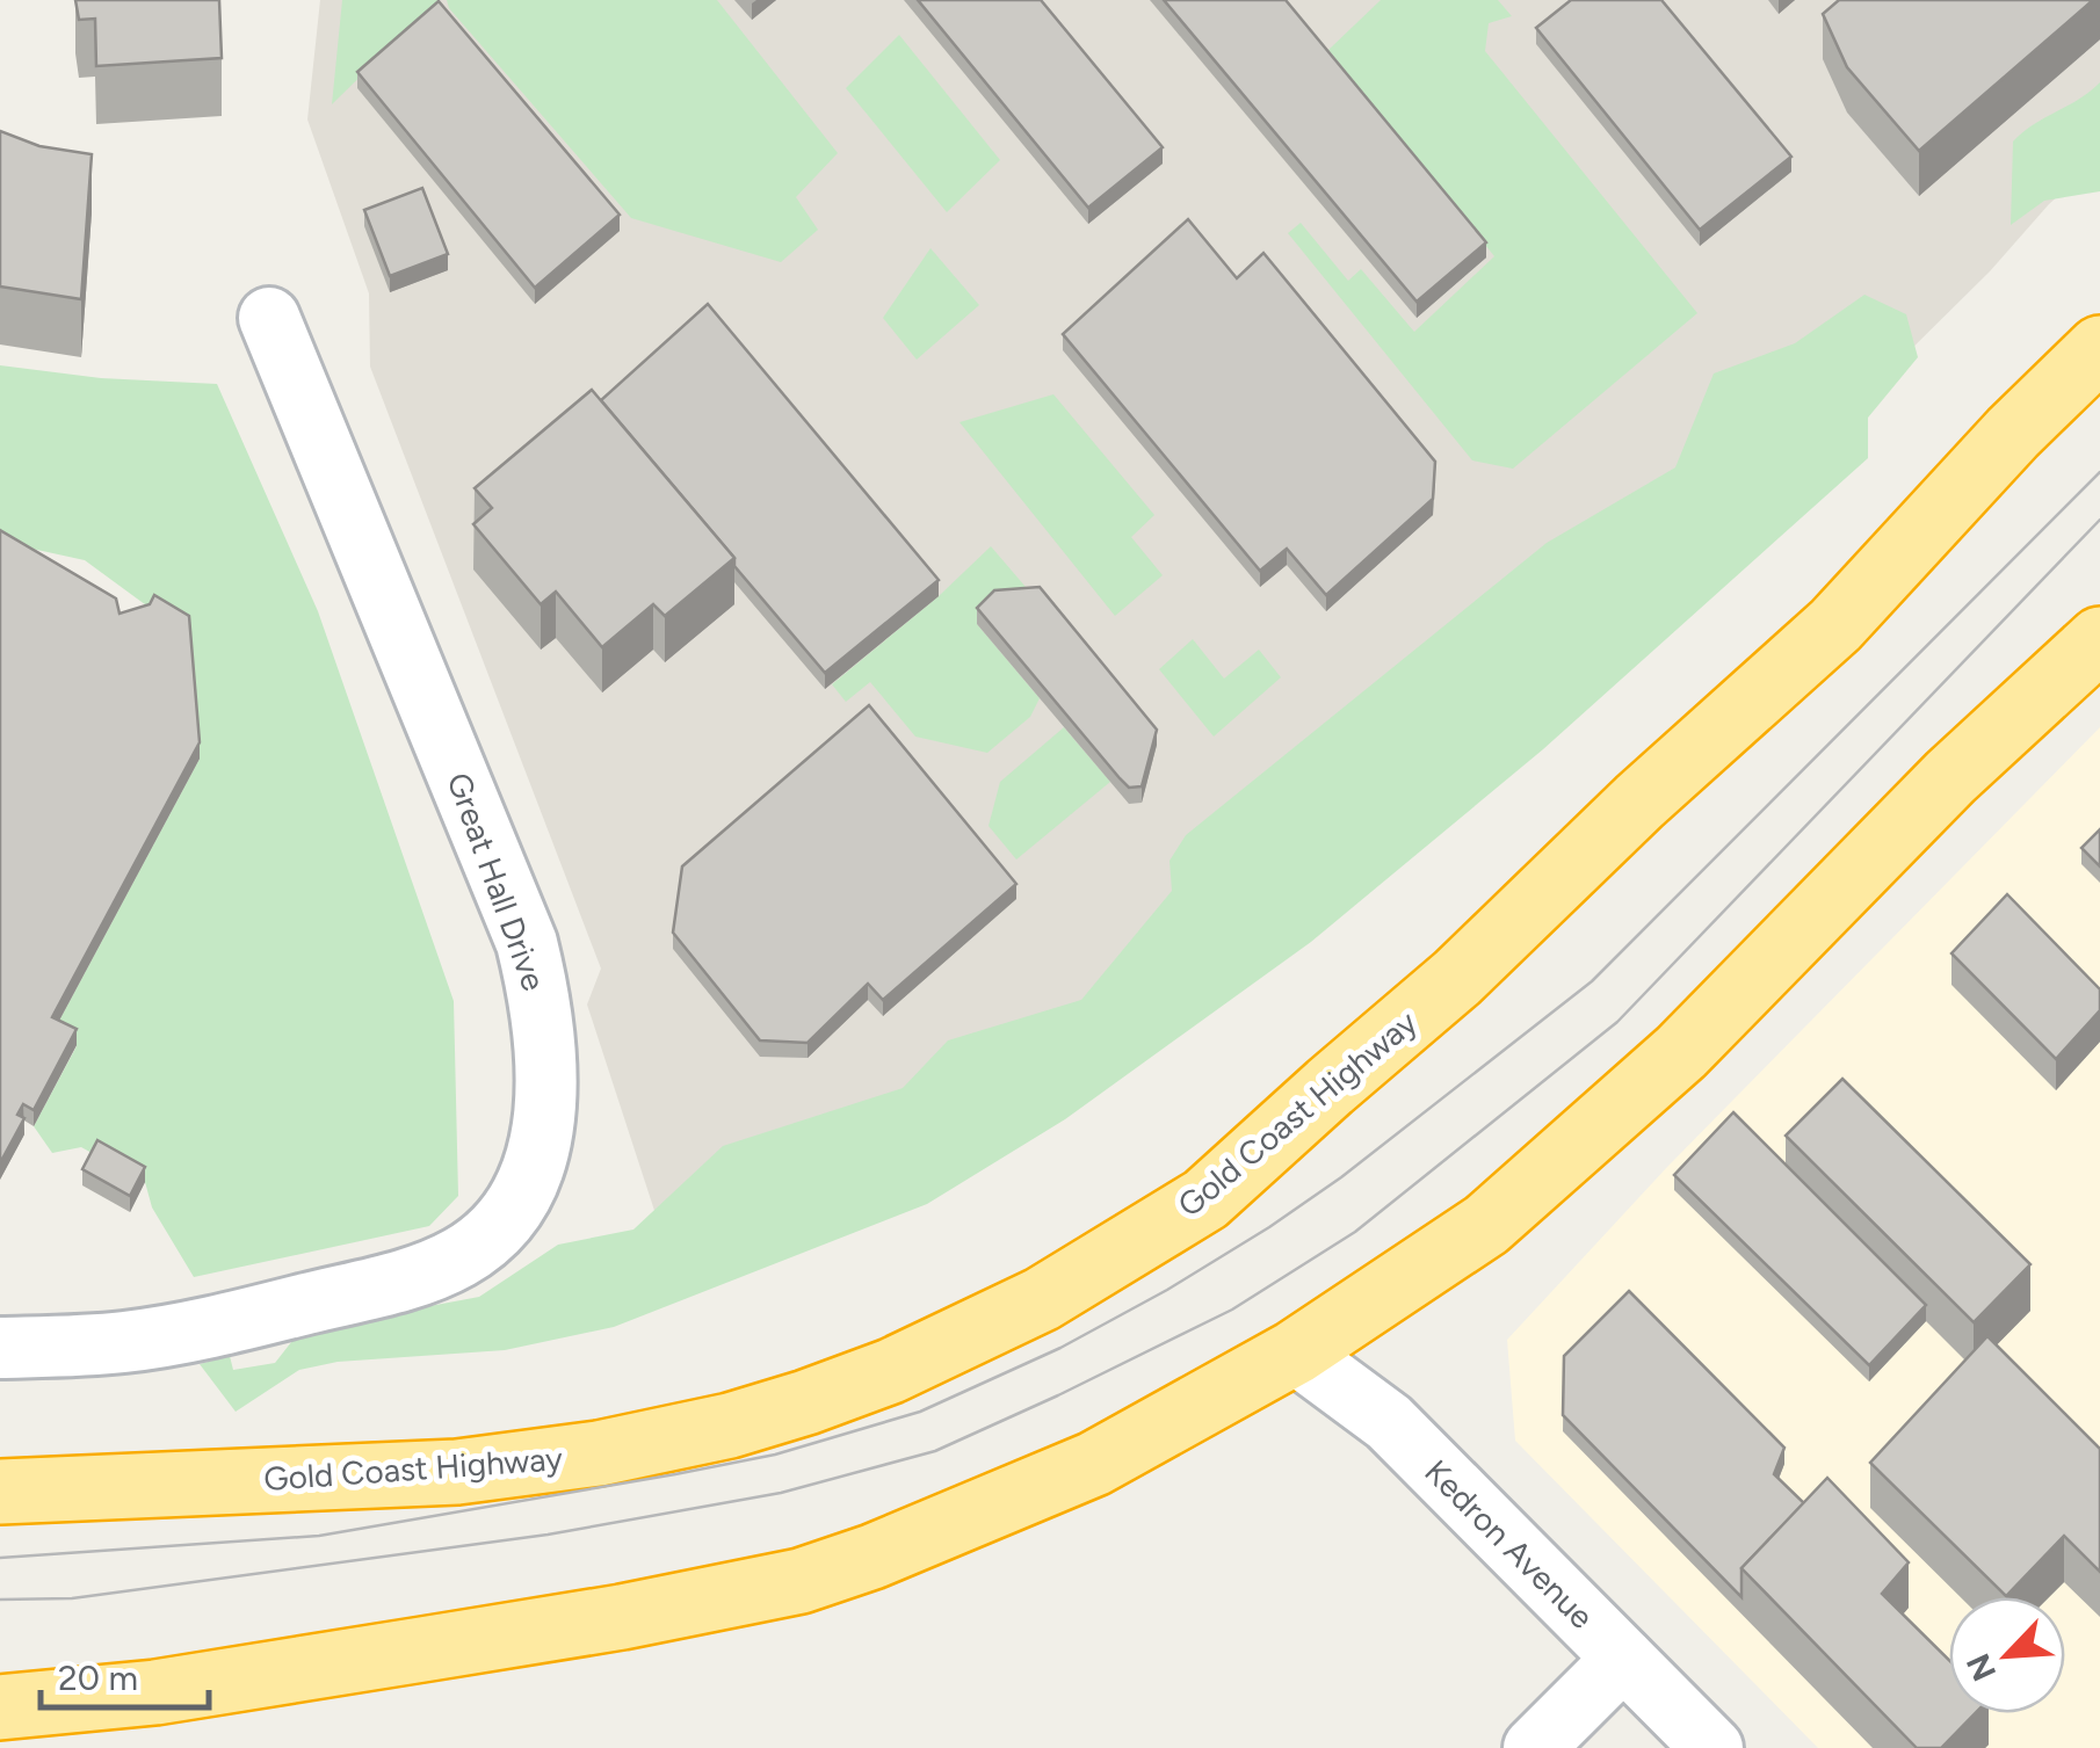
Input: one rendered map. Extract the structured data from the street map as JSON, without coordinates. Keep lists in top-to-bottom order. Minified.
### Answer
{"streets":{"highway":["Gold Coast Highway"],"street":["Great Hall Drive","Kedron Avenue"]},"scale_bar":"20 m","north":"bottom left"}
